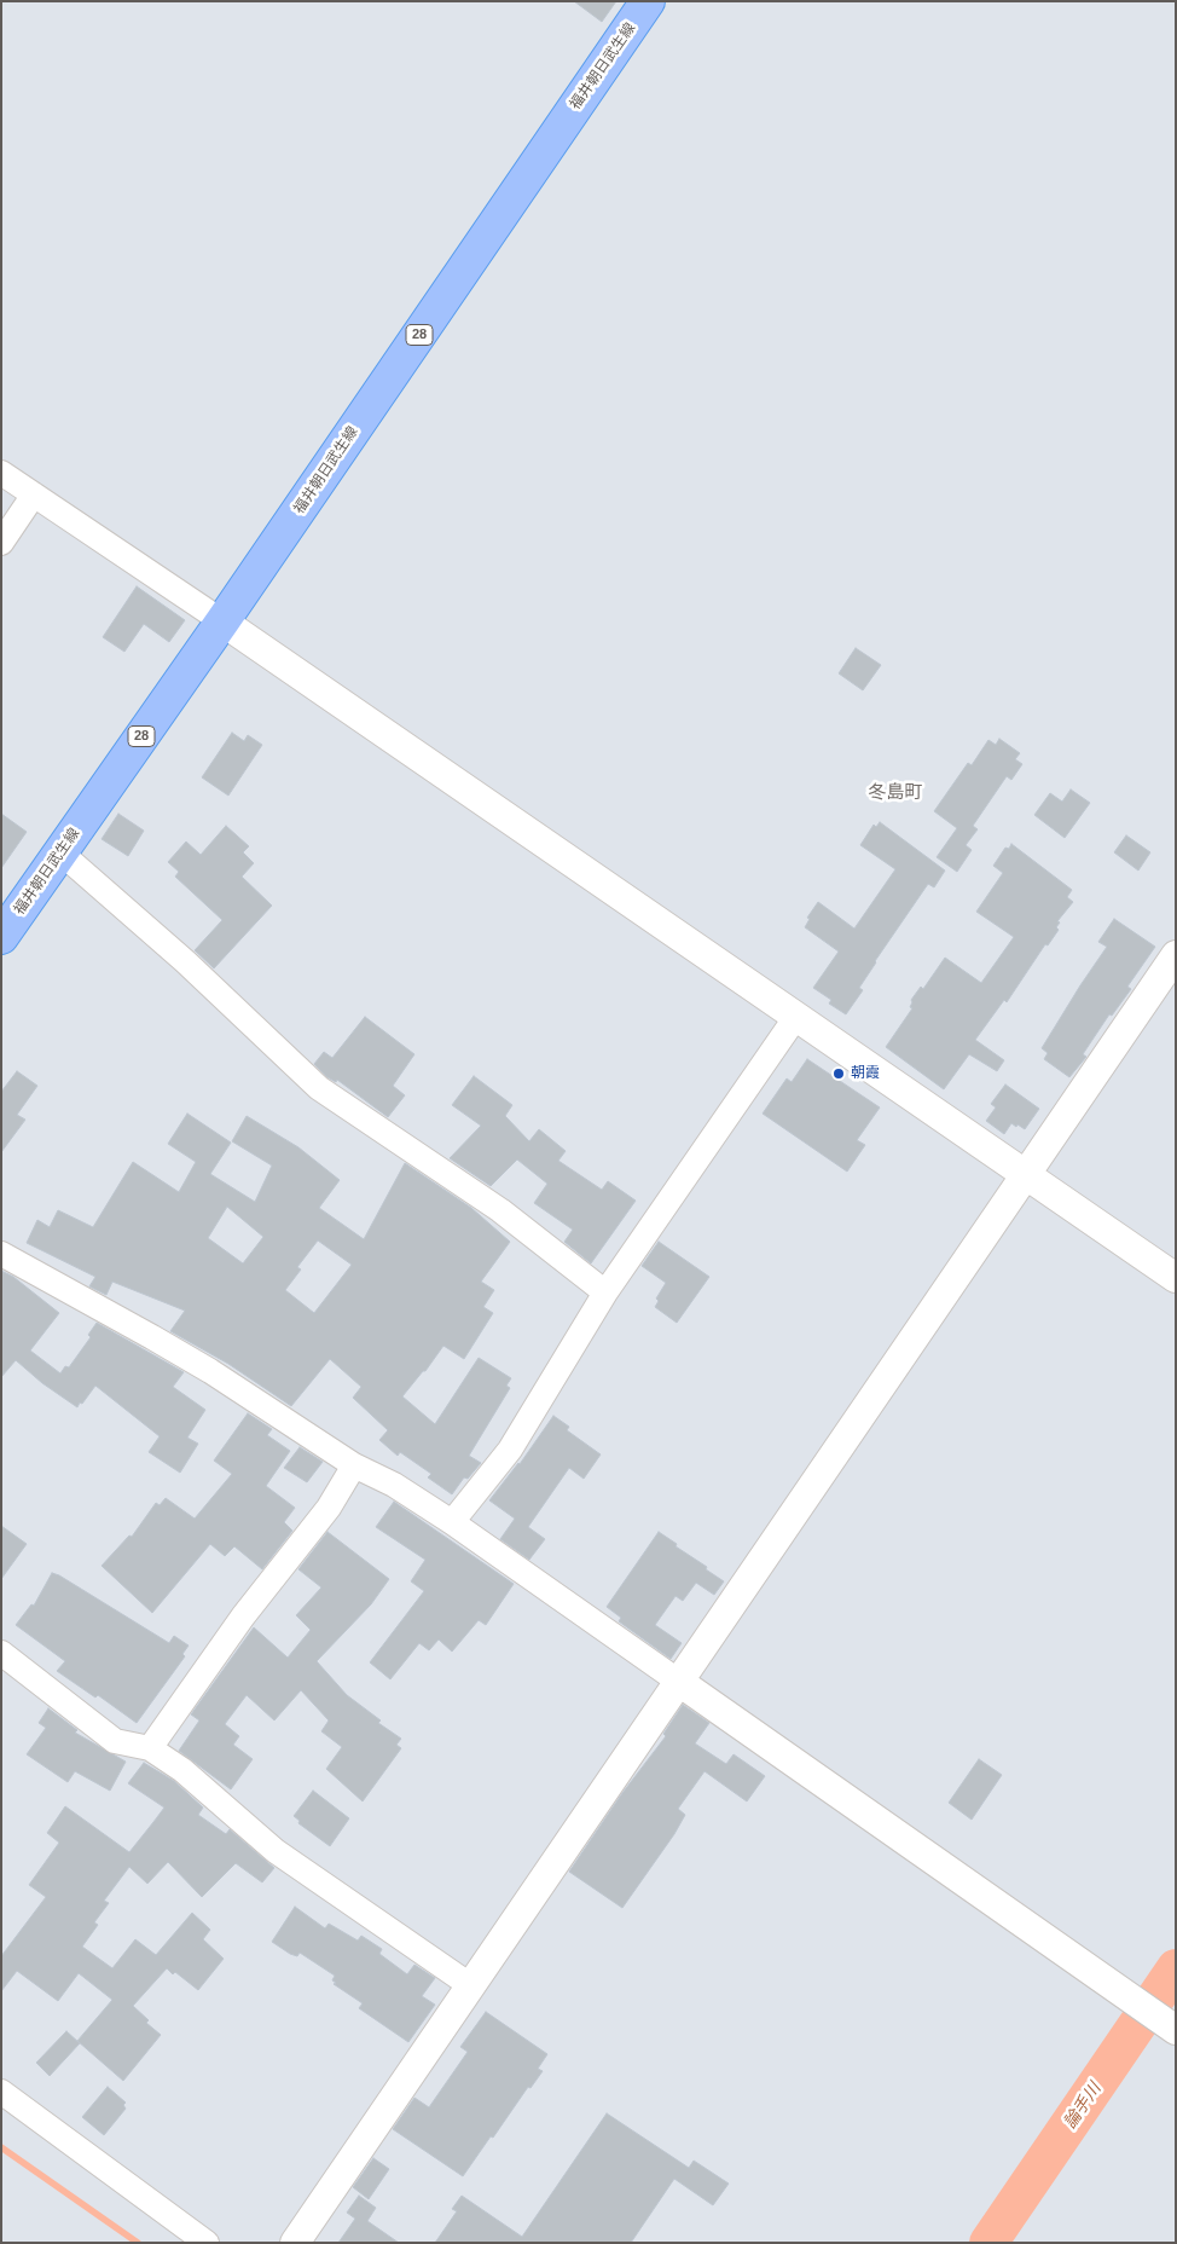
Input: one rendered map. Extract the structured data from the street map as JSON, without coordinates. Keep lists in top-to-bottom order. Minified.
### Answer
{"streets":{"main road":["福井朝日武生線","28"]},"districts":["冬島町"],"water":["論手川"],"places":["朝霞"]}
